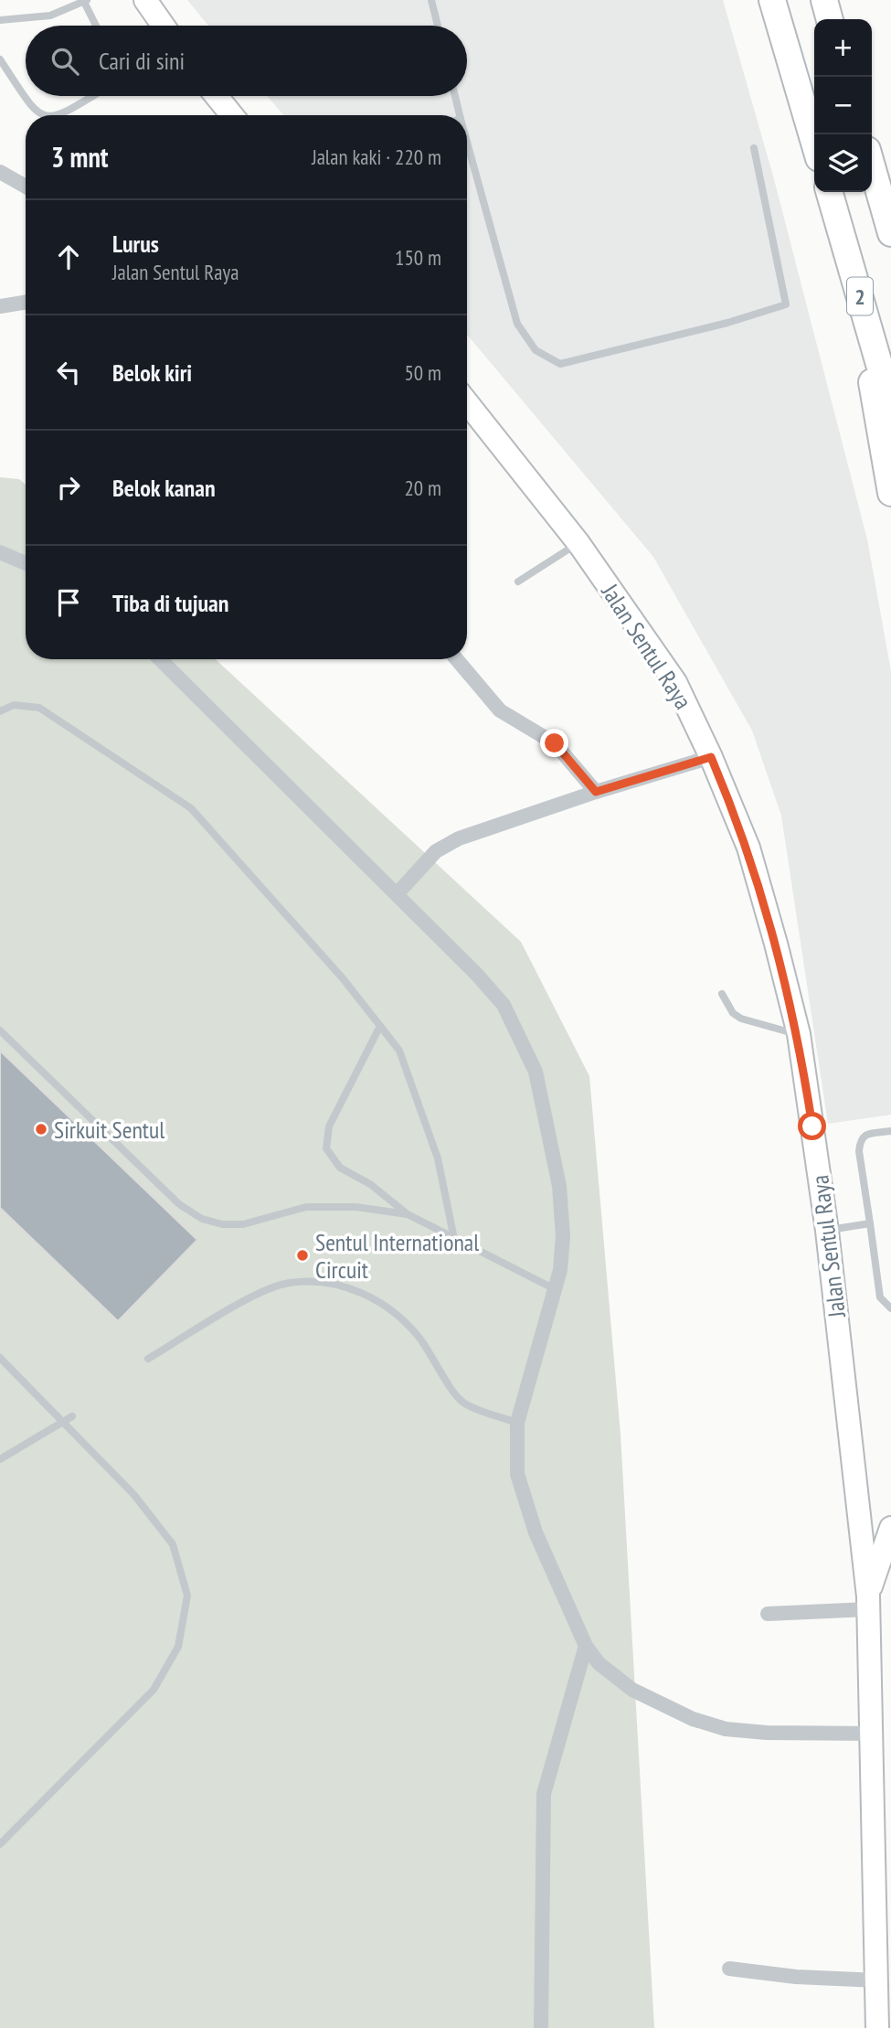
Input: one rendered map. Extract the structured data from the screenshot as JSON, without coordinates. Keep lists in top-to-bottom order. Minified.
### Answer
{"streets":{"highway":["2"],"main road":["Jalan Sentul Raya"]},"places":["Sirkuit Sentul","Sentul International Circuit"],"page":{"map_buttons":["+","−"],"search":"Cari di sini","heading":["3 mnt","Jalan kaki · 220 m"],"list":[["Lurus","Jalan Sentul Raya","150 m"],["Belok kiri","50 m"],["Belok kanan","20 m"],"Tiba di tujuan"]}}
